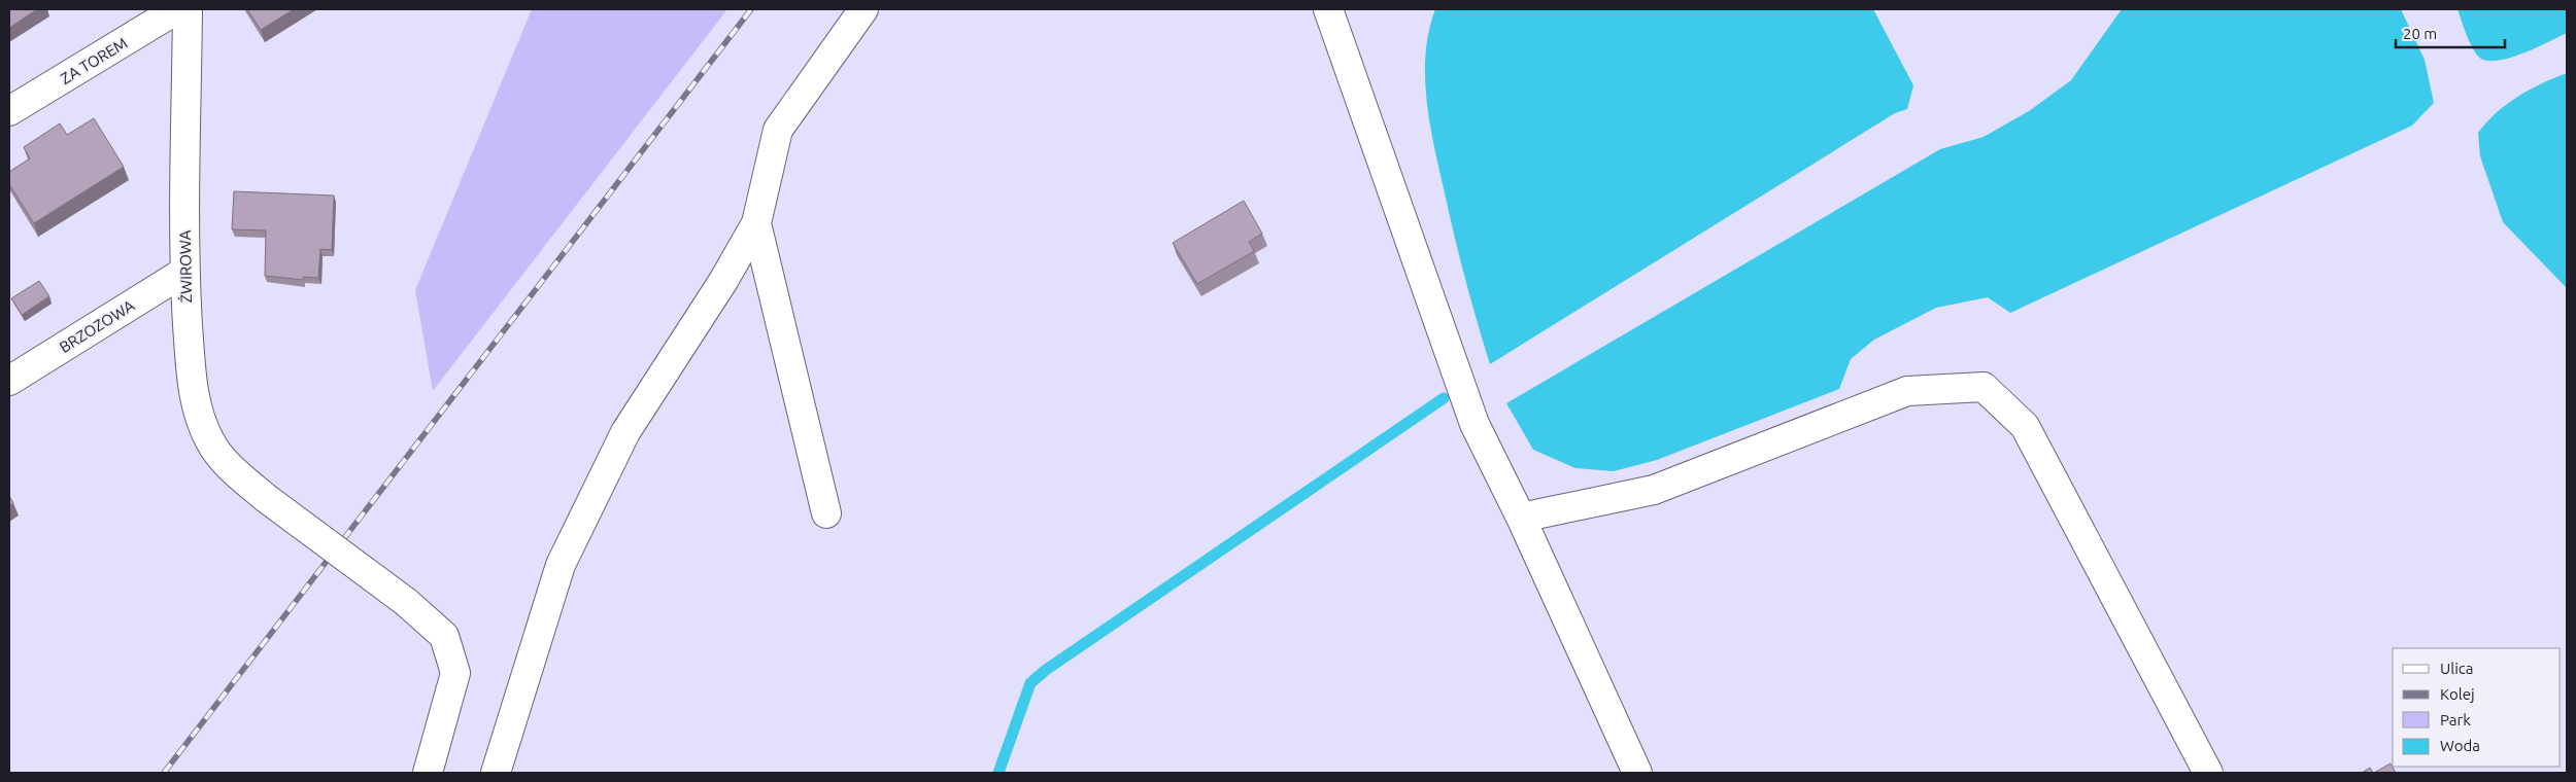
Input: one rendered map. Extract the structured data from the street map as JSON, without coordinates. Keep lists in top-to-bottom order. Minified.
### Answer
{"streets":{"street":["ZA TOREM","ŻWIROWA","BRZOZOWA"]},"crossings":[["ŻWIROWA","BRZOZOWA"]],"legend":["Ulica","Kolej","Park","Woda"],"scale_bar":"20 m"}
